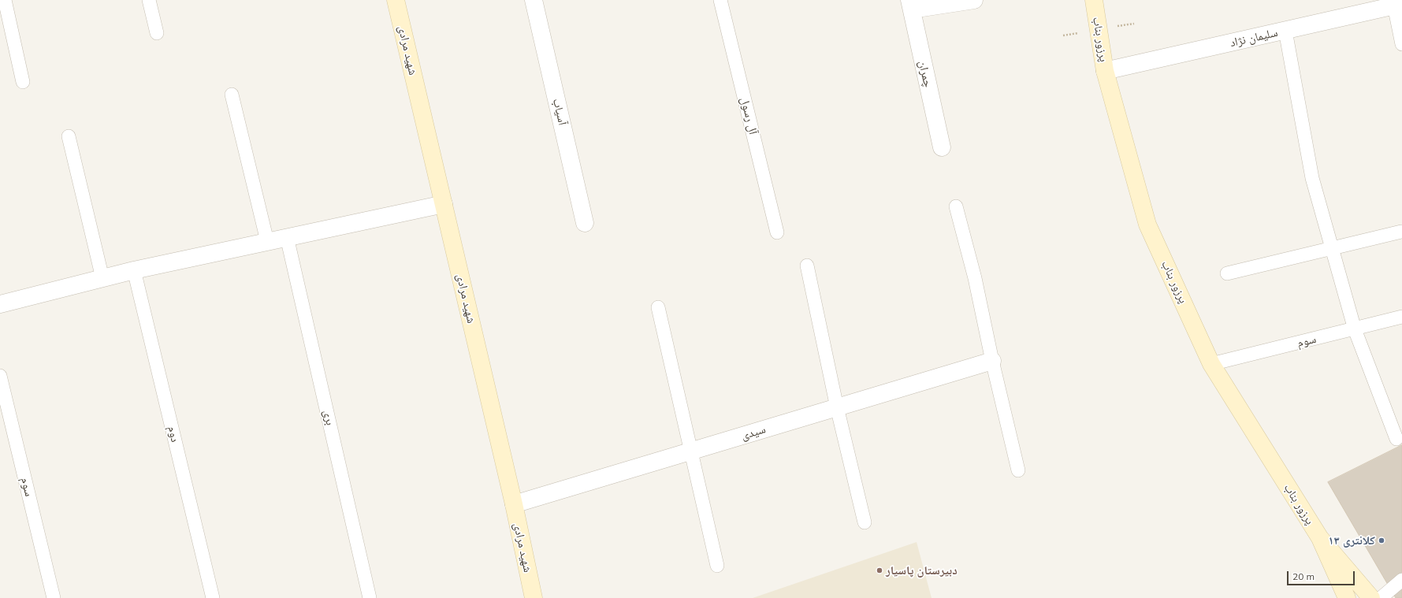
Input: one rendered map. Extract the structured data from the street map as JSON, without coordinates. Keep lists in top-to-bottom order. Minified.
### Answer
{"streets":{"main road":["پرزور بناب","شهید مرادی"],"street":["سلیمان نژاد","چمران","آسیاب","سیدی"],"lane":["آل رسول","سوم","بری","دوم"]},"crossings":[["سلیمان نژاد","پرزور بناب"],["پرزور بناب","سوم"],["شهید مرادی","سیدی"]],"places":["کلانتری ۱۳","دبیرستان پاسیار"],"scale_bar":"20 m"}
